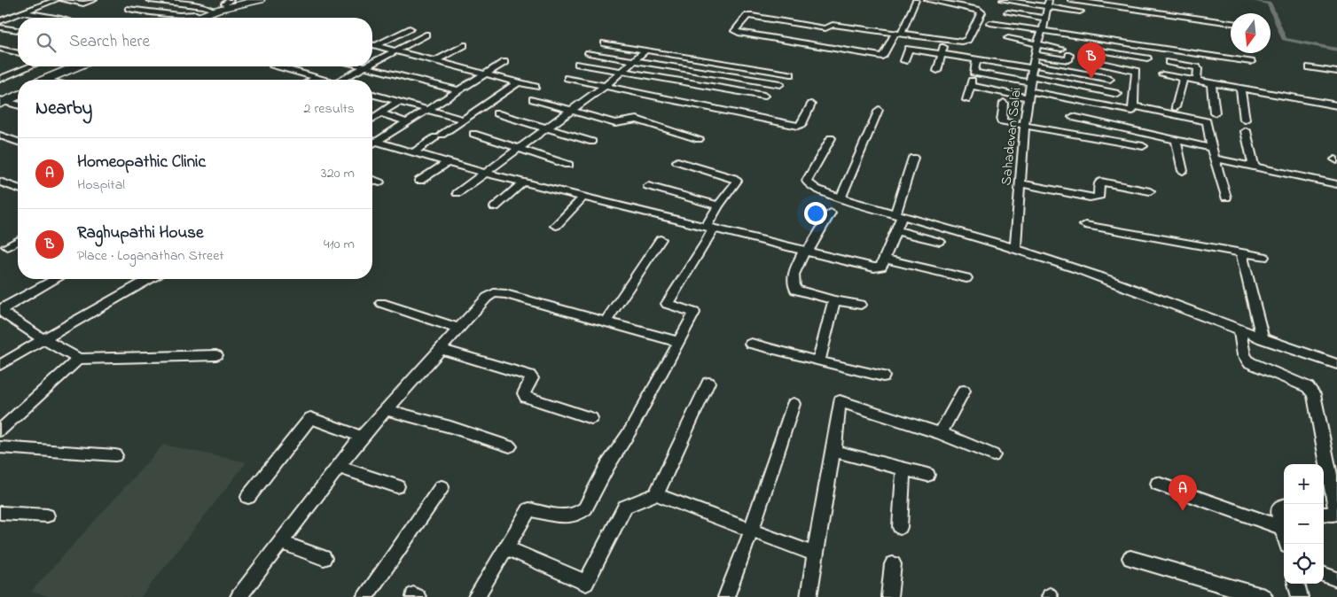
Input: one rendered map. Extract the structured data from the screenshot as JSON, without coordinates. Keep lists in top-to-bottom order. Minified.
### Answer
{"streets":{"street":["Sahadevan Salai"]},"north":"bottom","page":{"search":"Search here","pins":["B","A"],"heading":["Nearby","2 results"],"list":[{"mark":"A","name":"Homeopathic Clinic","note":"Hospital","value":"320 m"},{"mark":"B","name":"Raghupathi House","note":"Place · Loganathan Street","value":"410 m"}],"map_buttons":["+","−"]}}
